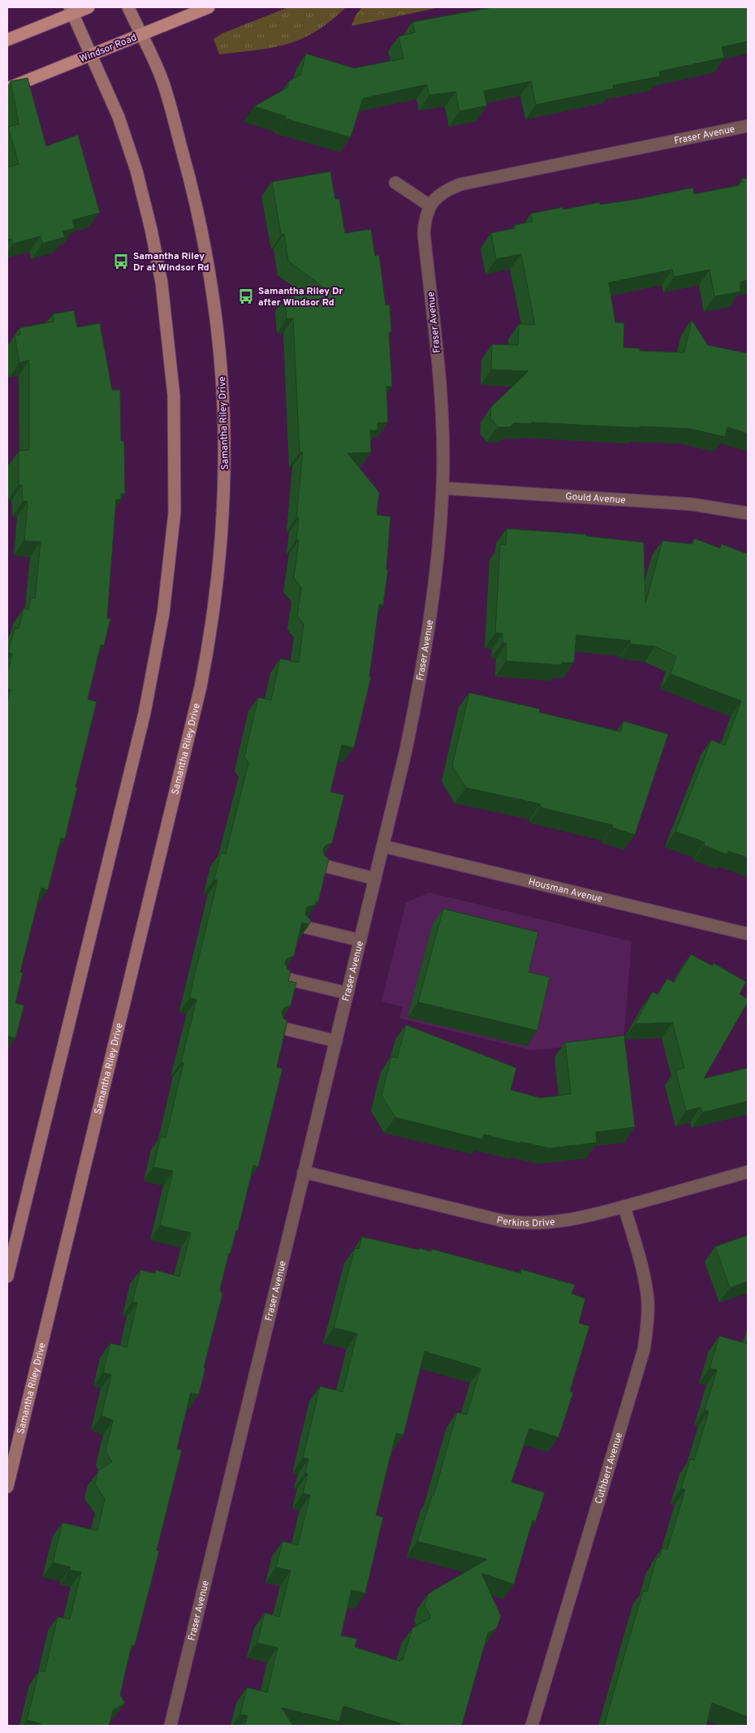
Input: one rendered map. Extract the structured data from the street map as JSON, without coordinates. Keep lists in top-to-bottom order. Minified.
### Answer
{"streets":{"main road":["Windsor Road","Samantha Riley Drive"],"street":["Fraser Avenue","Gould Avenue","Housman Avenue","Perkins Drive","Cuthbert Avenue"]},"crossings":[["Windsor Road","Samantha Riley Drive"],["Fraser Avenue","Gould Avenue"],["Fraser Avenue","Housman Avenue"],["Fraser Avenue","Perkins Drive"],["Perkins Drive","Cuthbert Avenue"]],"places":{"bus stop":["Samantha Riley Dr at Windsor Rd","Samantha Riley Dr after Windsor Rd"]}}
